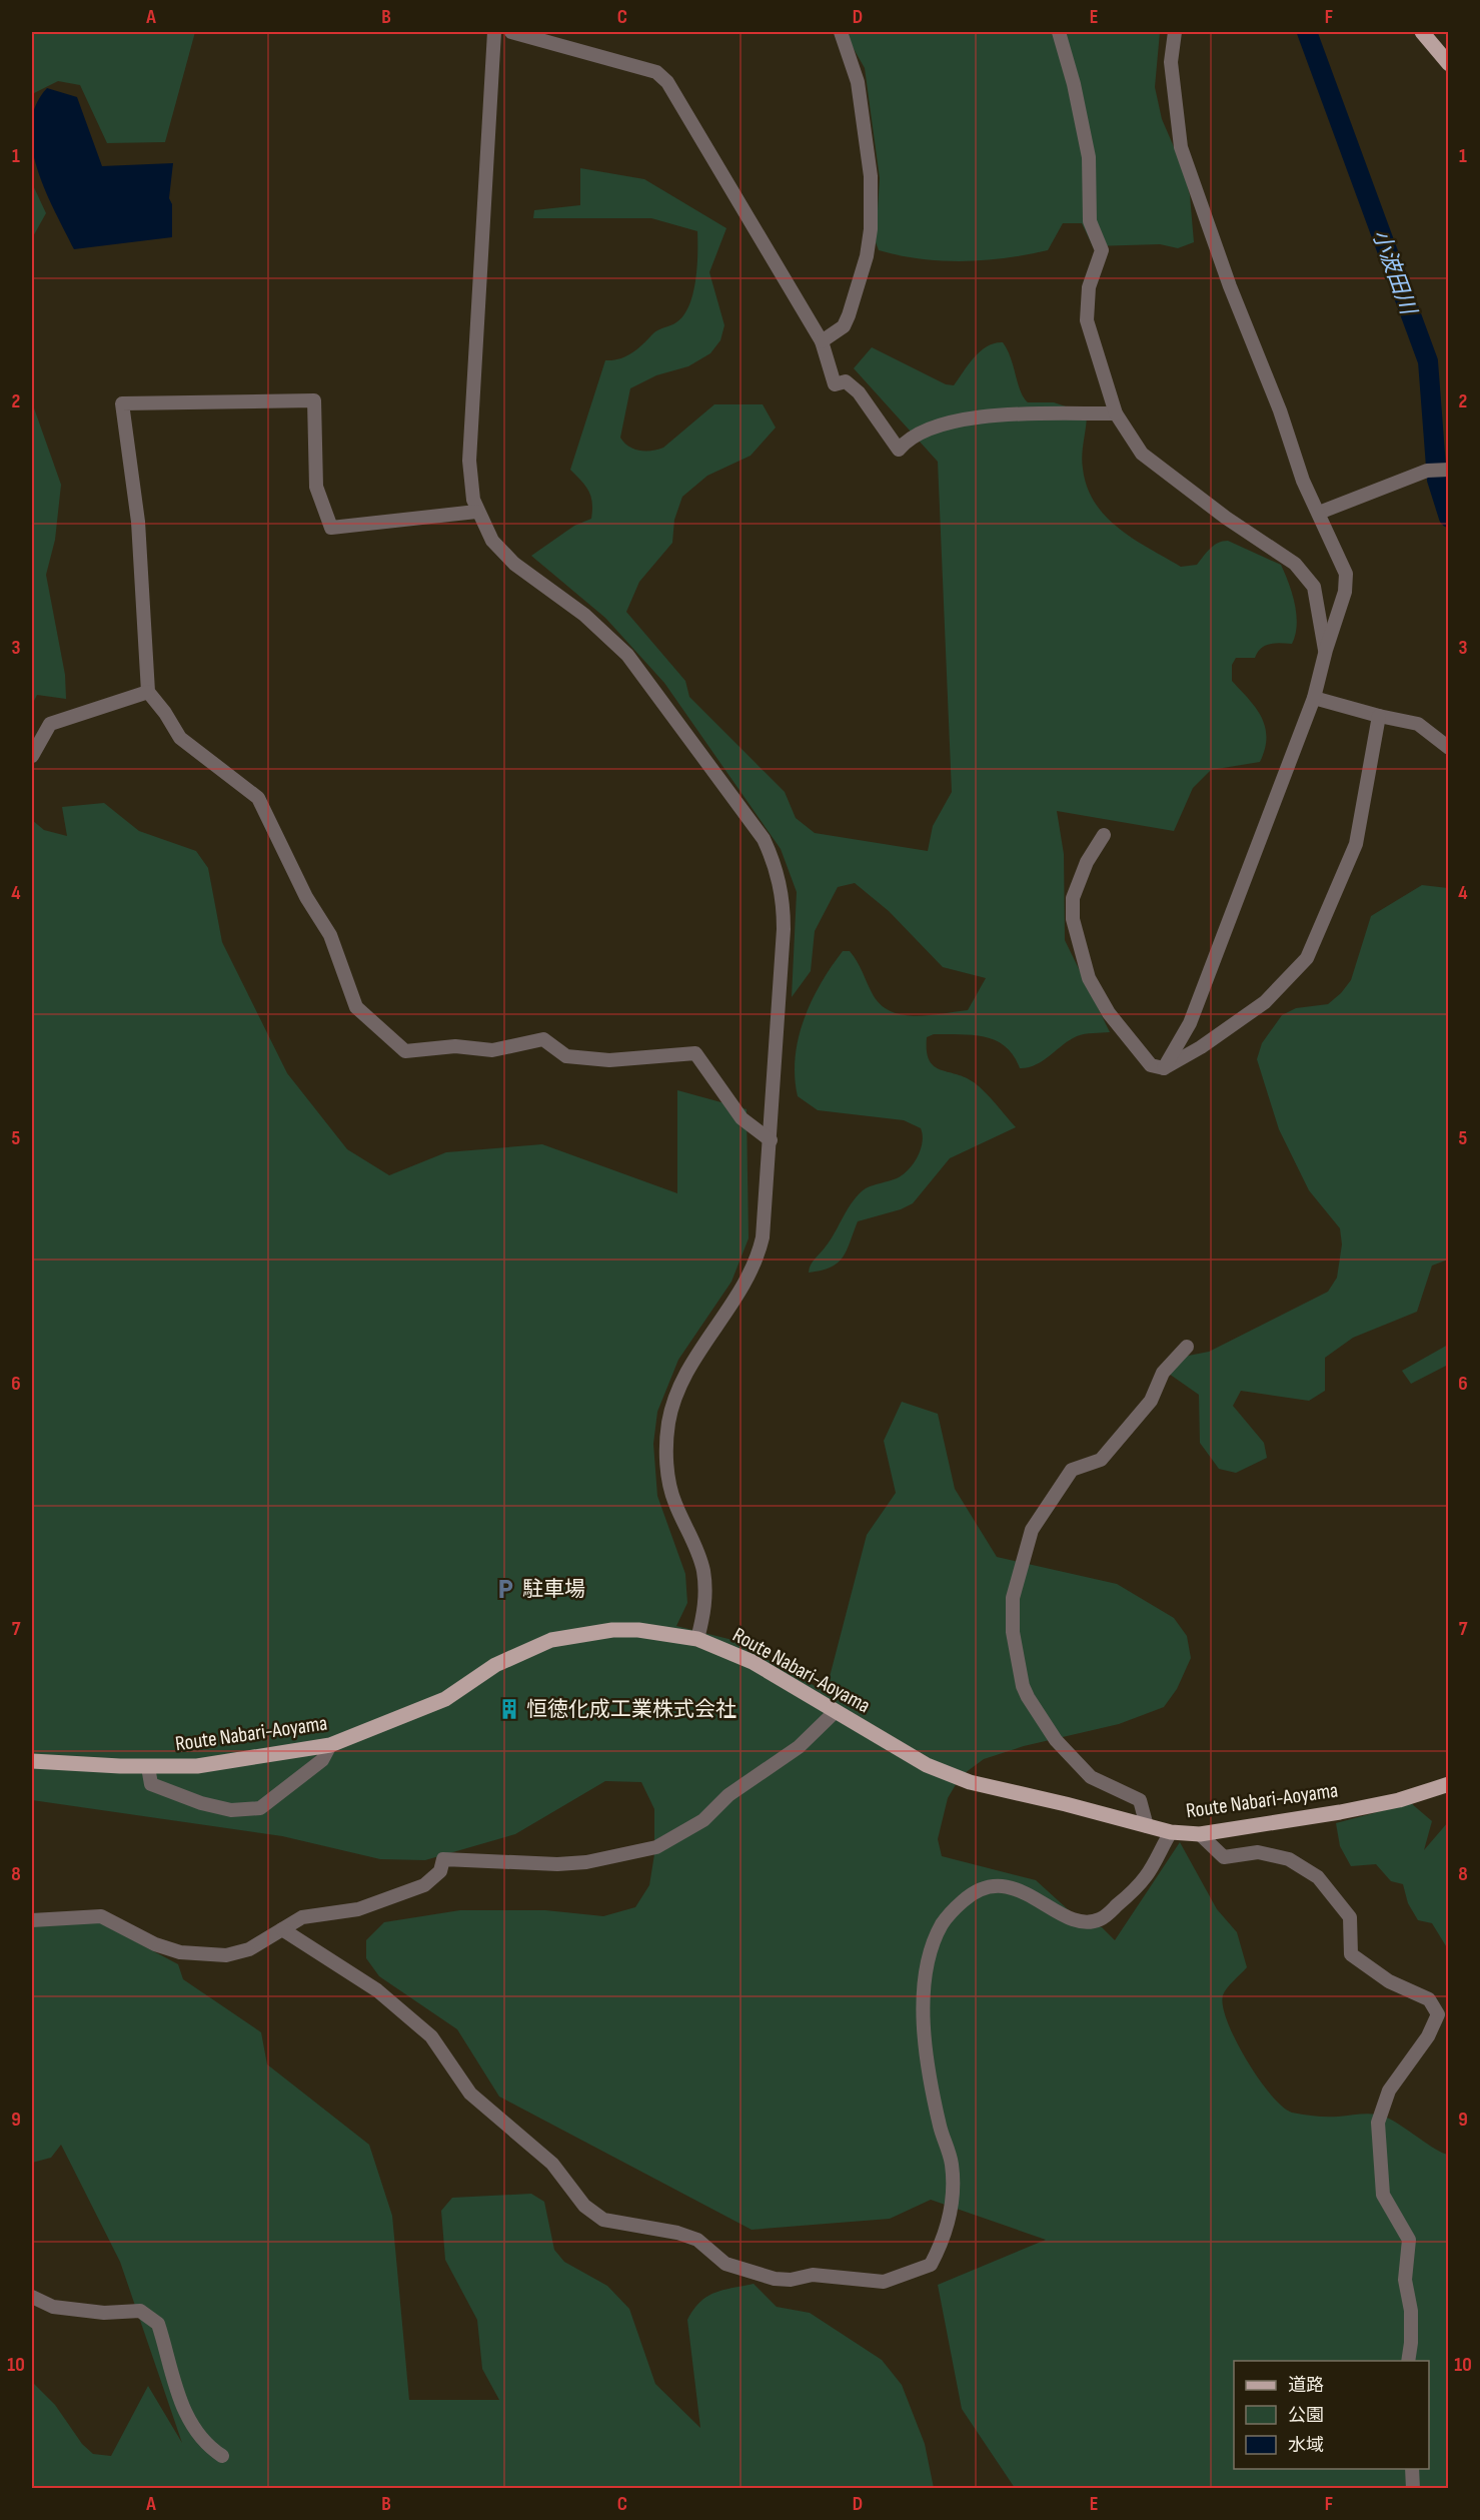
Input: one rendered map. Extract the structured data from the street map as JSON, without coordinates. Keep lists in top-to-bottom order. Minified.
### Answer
{"streets":{"main road":["Route Nabari-Aoyama"]},"water":["小波田川"],"places":{"parking":["駐車場"],"building":["恒徳化成工業株式会社"]},"legend":["道路","公園","水域"],"grid":{"columns":["A","B","C","D","E","F"],"rows":["1","2","3","4","5","6","7","8","9","10"]}}
